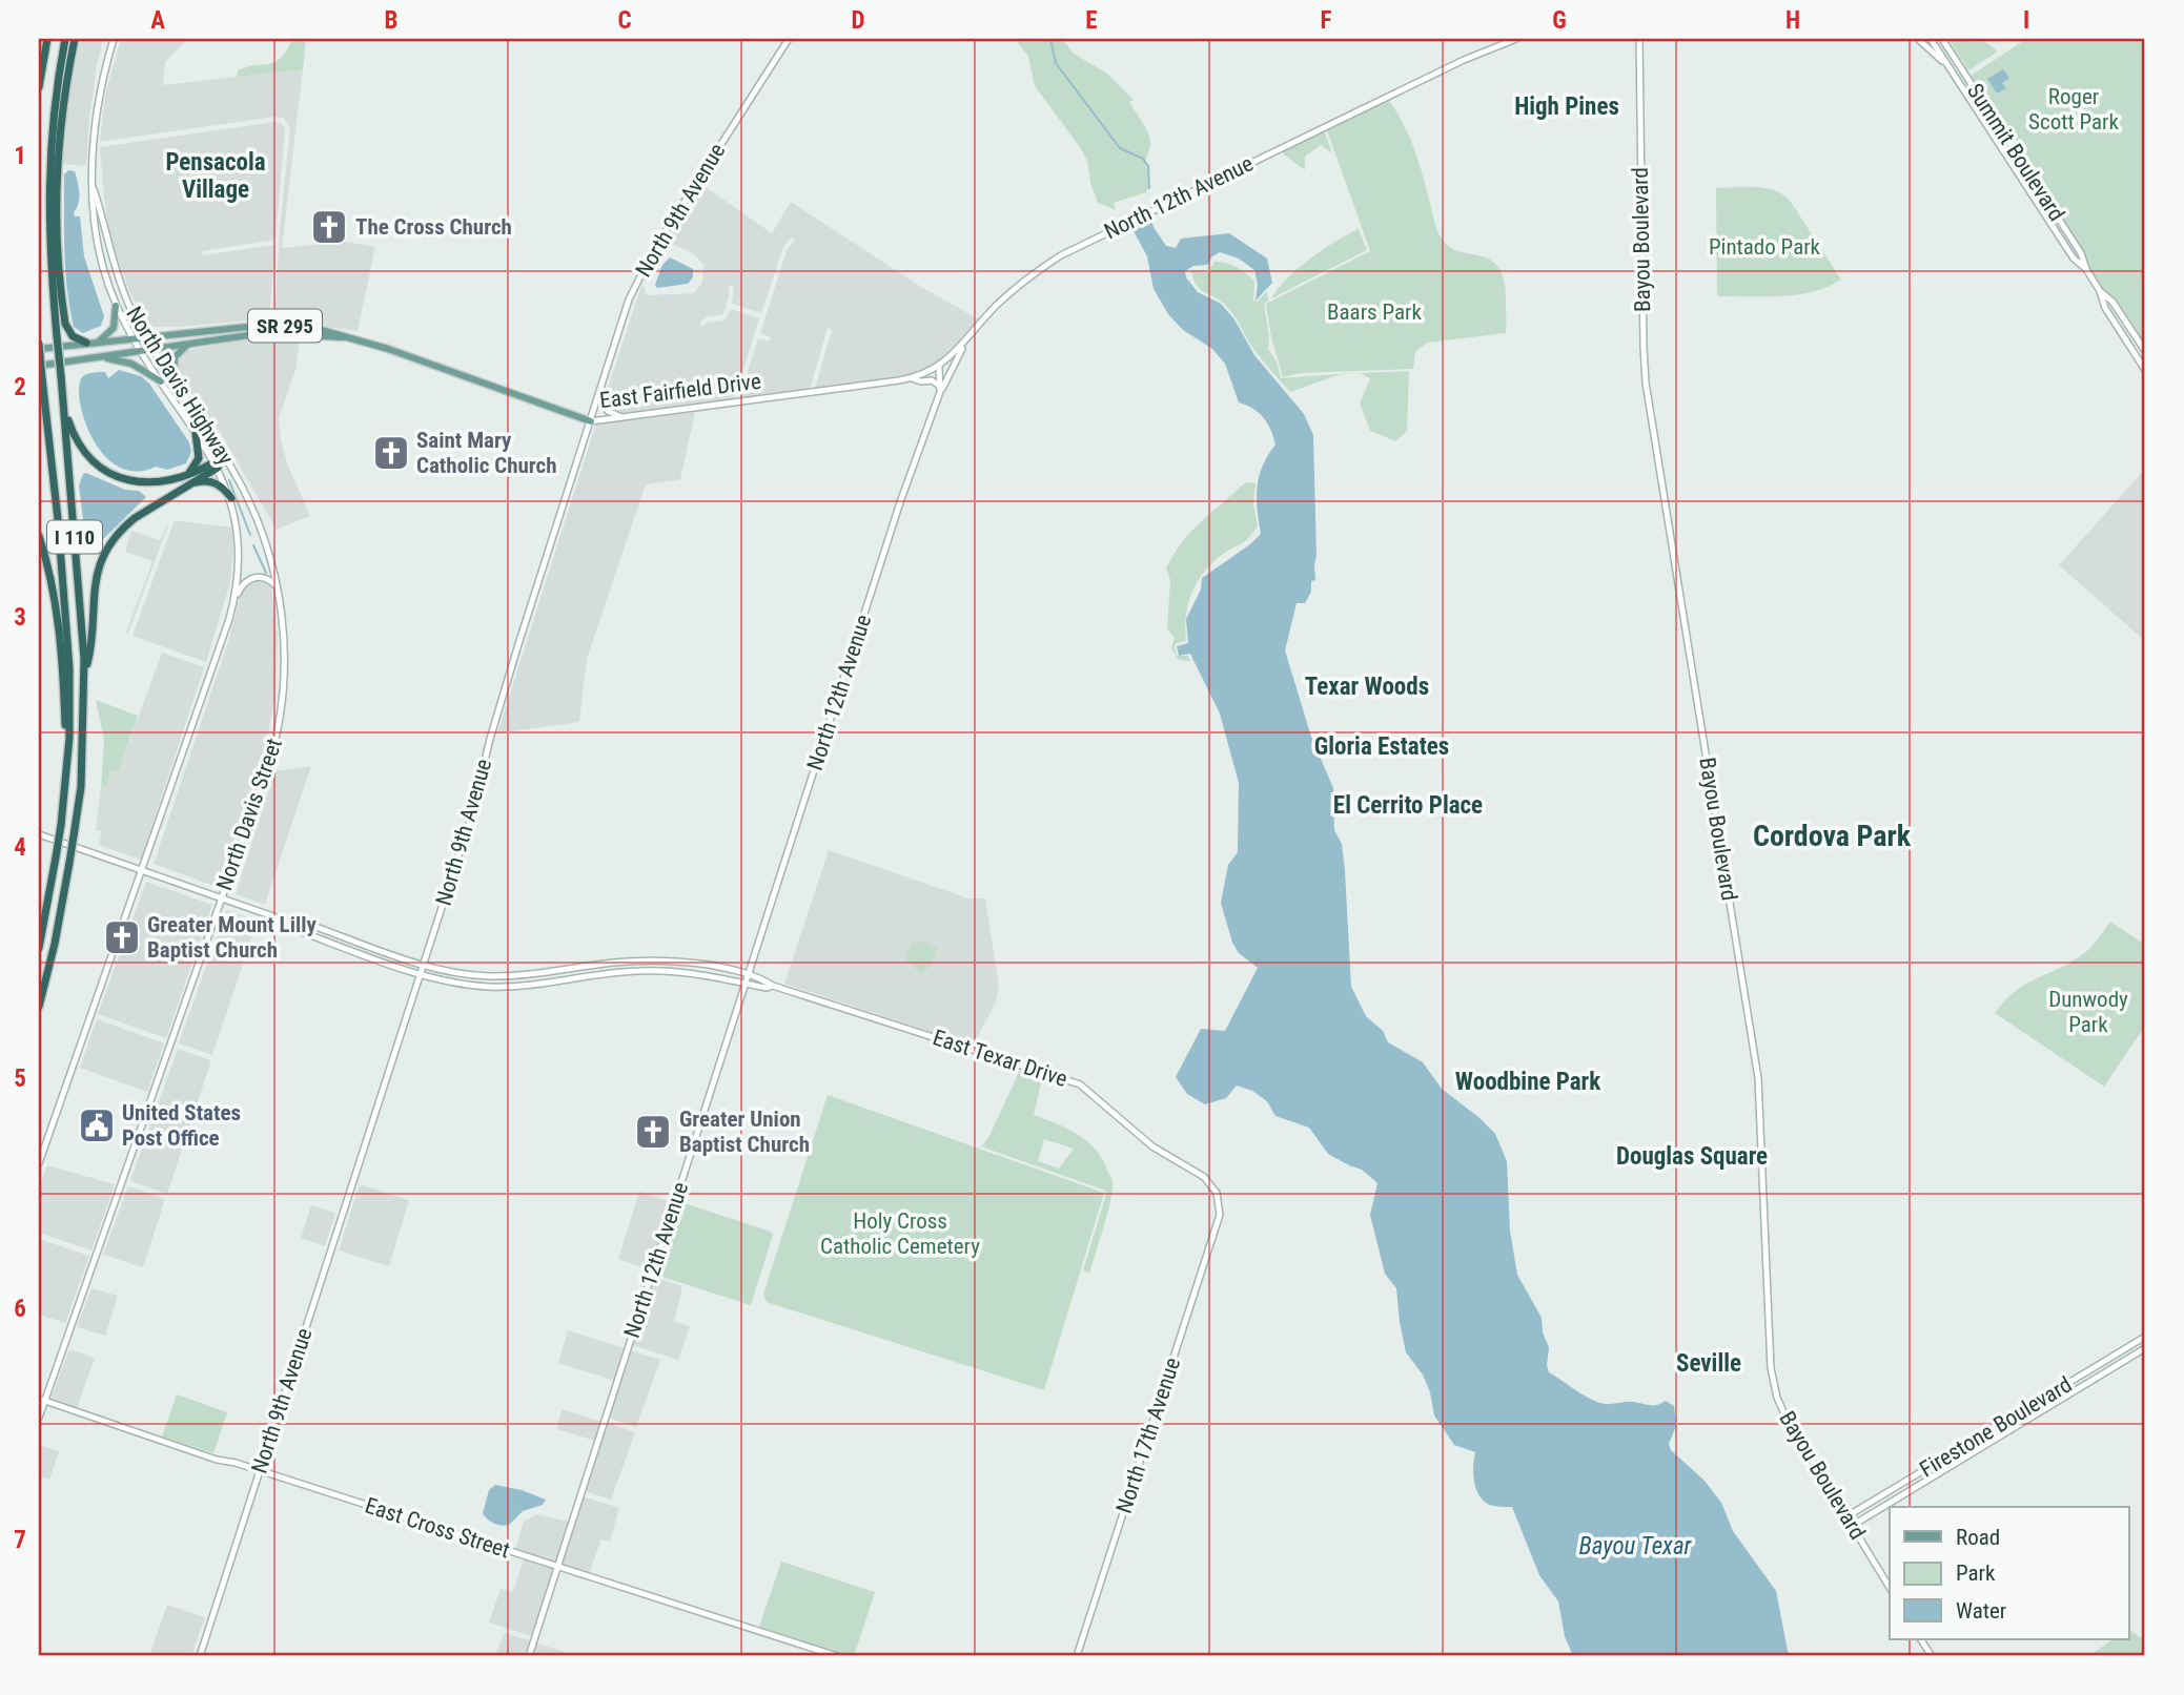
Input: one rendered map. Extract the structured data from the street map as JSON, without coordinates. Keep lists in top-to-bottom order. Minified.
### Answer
{"streets":{"highway":["I 110"],"main road":["Summit Boulevard","North 12th Avenue","North 9th Avenue","Bayou Boulevard","SR 295","North Davis Highway","East Fairfield Drive","North Davis Street","East Texar Drive","Firestone Boulevard","North 17th Avenue","East Cross Street"]},"crossings":[["North 12th Avenue","East Fairfield Drive"],["North 12th Avenue","East Cross Street"],["North 9th Avenue","East Fairfield Drive"],["North 9th Avenue","East Cross Street"],["Bayou Boulevard","Firestone Boulevard"],["North Davis Highway","East Fairfield Drive"],["North Davis Highway","North Davis Street"],["East Fairfield Drive","I 110"],["North Davis Street","East Cross Street"],["East Texar Drive","North 17th Avenue"]],"districts":["High Pines","Pensacola Village","Texar Woods","Gloria Estates","El Cerrito Place","Cordova Park","Woodbine Park","Douglas Square","Seville"],"water":["Bayou Texar"],"parks":["Roger Scott Park","Pintado Park","Baars Park","Dunwody Park","Holy Cross Catholic Cemetery"],"places":{"church":["The Cross Church","Saint Mary Catholic Church","Greater Mount Lilly Baptist Church","Greater Union Baptist Church"],"public building":["United States Post Office"]},"legend":["Road","Park","Water"],"grid":{"columns":["A","B","C","D","E","F","G","H","I"],"rows":["1","2","3","4","5","6","7"]}}
